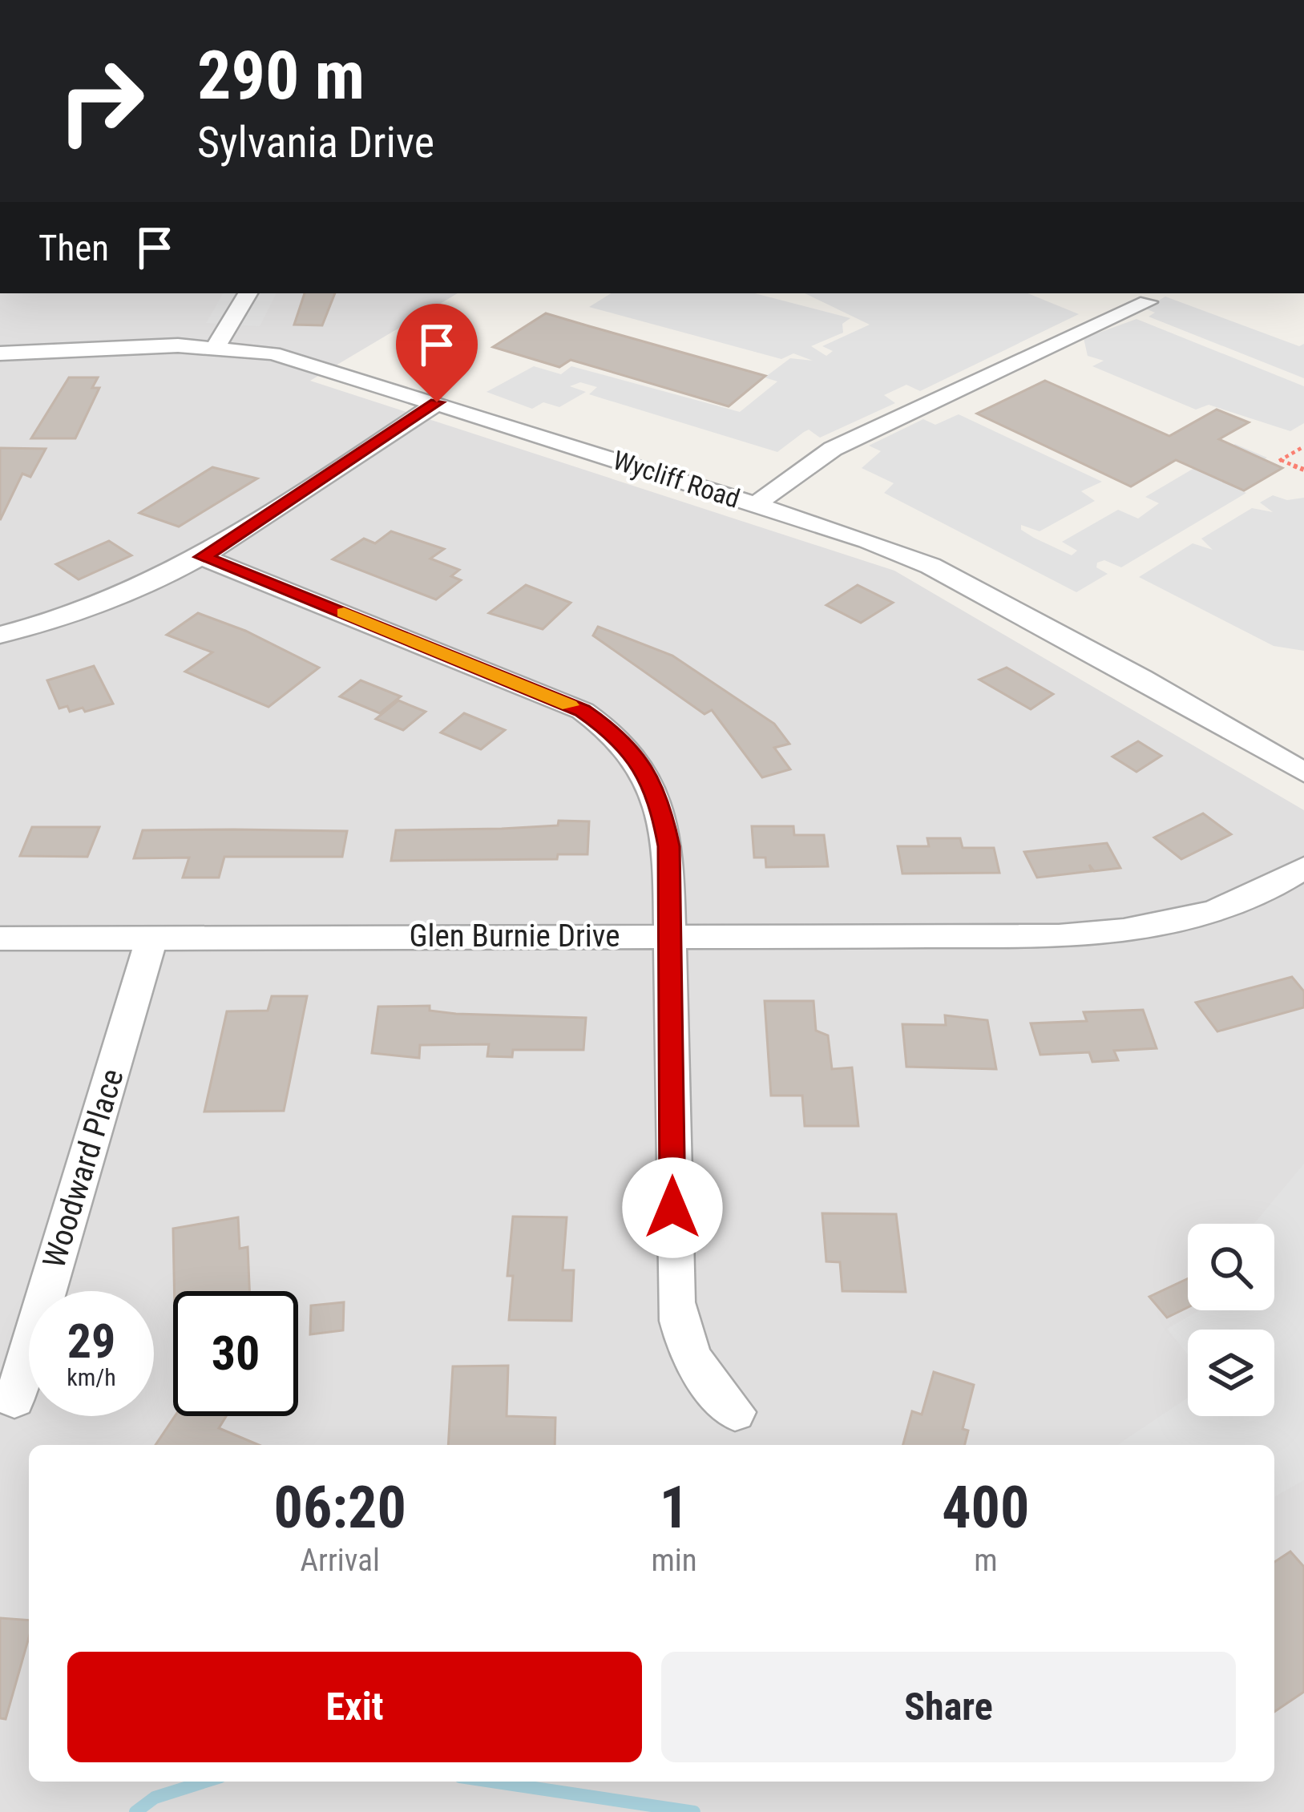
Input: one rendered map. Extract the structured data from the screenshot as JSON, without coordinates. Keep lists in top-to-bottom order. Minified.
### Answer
{"streets":{"street":["Wycliff Road","Glen Burnie Drive","Woodward Place"]},"crossings":[["Glen Burnie Drive","Woodward Place"]],"page":{"turn":["290 m","Sylvania Drive"],"then":"Then","speed":"29 km/h","limit":"30","eta":["06:20","Arrival","1","min","400","m"],"buttons":["Exit","Share"]}}
